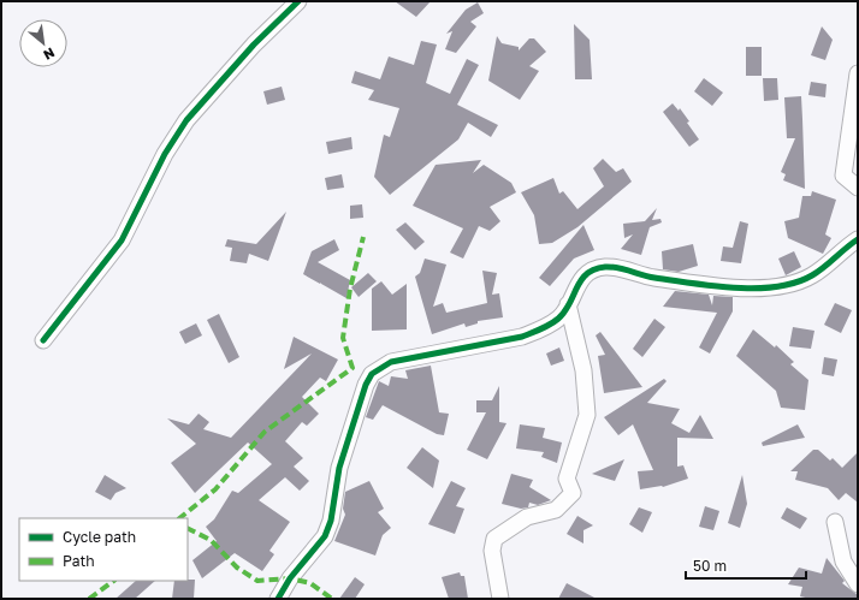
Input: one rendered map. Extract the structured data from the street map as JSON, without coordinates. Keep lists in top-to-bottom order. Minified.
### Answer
{"legend":["Cycle path","Path"],"scale_bar":"50 m","north":"bottom right"}
